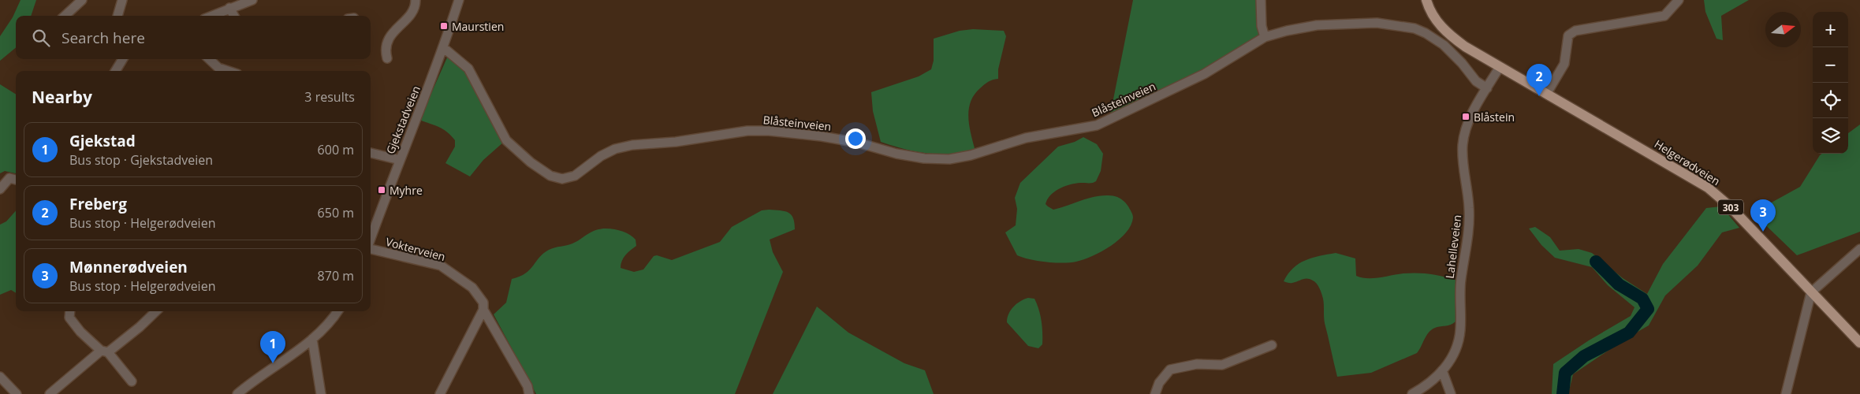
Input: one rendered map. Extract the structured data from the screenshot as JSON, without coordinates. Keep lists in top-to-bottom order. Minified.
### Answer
{"streets":{"main road":["Helgerødveien","303"],"street":["Blåsteinveien","Gjekstadveien","Lahelleveien","Vokterveien"]},"crossings":[["Blåsteinveien","Gjekstadveien"],["Blåsteinveien","Lahelleveien"],["Helgerødveien","Lahelleveien"]],"places":{"transit":["Maurstien","Blåstein","Myhre"]},"north":"right","page":{"map_buttons":["+","−"],"search":"Search here","pins":["2","3","1"],"heading":["Nearby","3 results"],"list":[{"mark":"1","name":"Gjekstad","note":"Bus stop · Gjekstadveien","value":"600 m"},{"mark":"2","name":"Freberg","note":"Bus stop · Helgerødveien","value":"650 m"},{"mark":"3","name":"Mønnerødveien","note":"Bus stop · Helgerødveien","value":"870 m"}]}}
